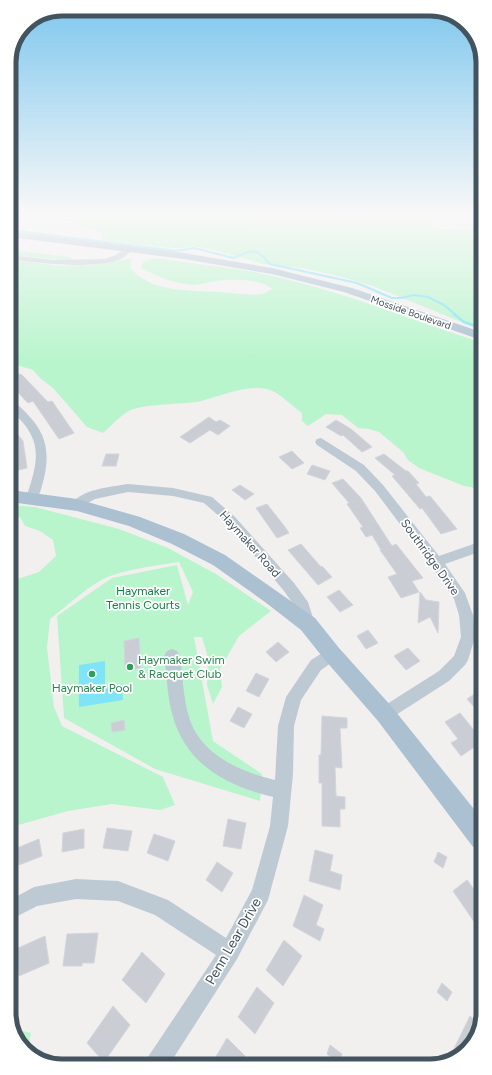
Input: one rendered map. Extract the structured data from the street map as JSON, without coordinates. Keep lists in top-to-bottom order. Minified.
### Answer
{"streets":{"main road":["Mosside Boulevard","Haymaker Road"],"street":["Southridge Drive","Penn Lear Drive"]},"crossings":[["Haymaker Road","Southridge Drive"],["Haymaker Road","Penn Lear Drive"]],"parks":["Haymaker Tennis Courts"],"places":["Haymaker Swim & Racquet Club","Haymaker Pool"]}
